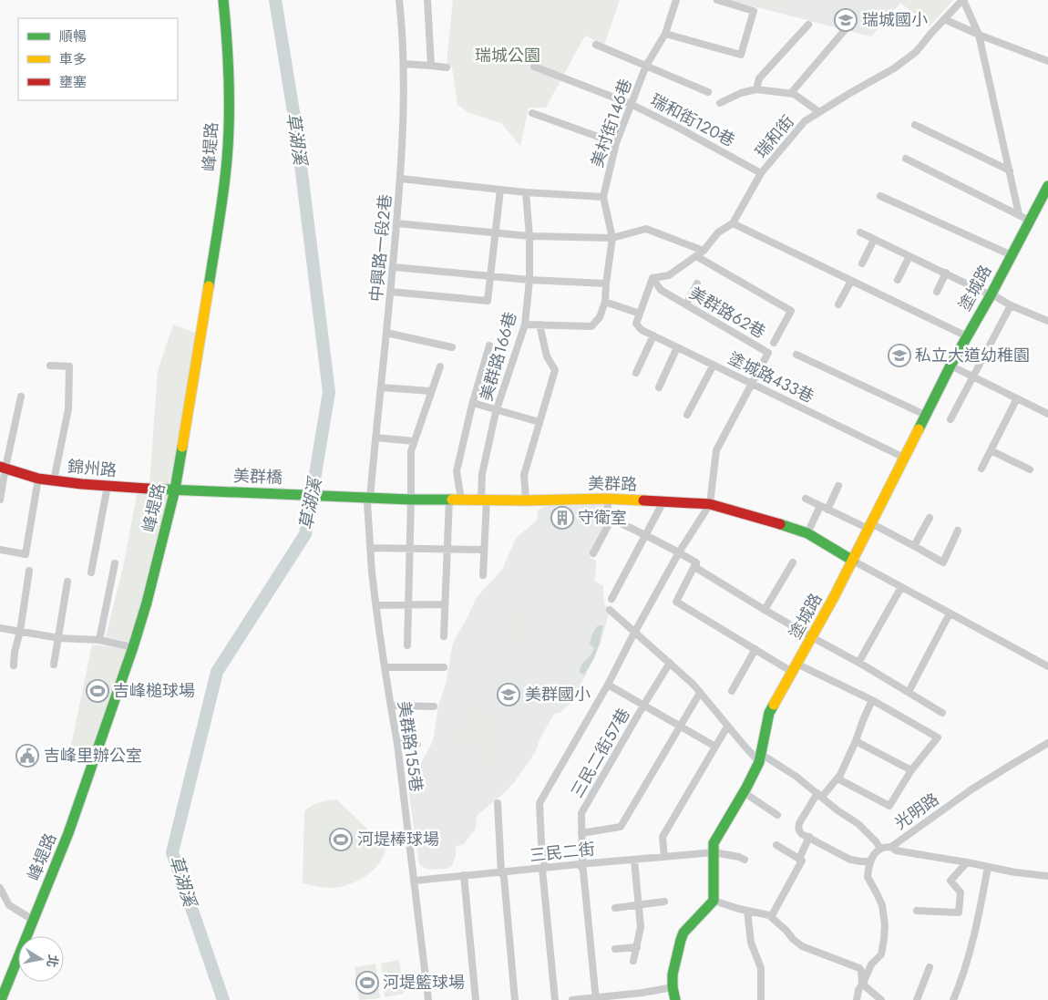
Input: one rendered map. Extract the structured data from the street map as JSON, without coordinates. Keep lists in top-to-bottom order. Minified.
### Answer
{"streets":{"street":["瑞和街120巷","美村街146巷","瑞和街","峰堤路","中興路一段2巷","塗城路","美群路62巷","美群路166巷","塗城路433巷","錦州路","美群橋","美群路","美群路155巷","三民二街57巷","光明路","三民二街"]},"crossings":[["瑞和街120巷","美村街146巷"],["瑞和街120巷","瑞和街"],["美村街146巷","美群路166巷"],["瑞和街","美群路62巷"],["峰堤路","錦州路"],["峰堤路","美群橋"],["中興路一段2巷","美群路"],["中興路一段2巷","美群路155巷"],["塗城路","塗城路433巷"],["塗城路","美群路"],["塗城路","三民二街"],["美群路62巷","塗城路433巷"],["美群路62巷","美群路"],["美群路166巷","美群路"],["錦州路","美群橋"],["美群橋","美群路"],["美群路","美群路155巷"],["美群路155巷","三民二街"],["三民二街57巷","三民二街"]],"water":["草湖溪"],"parks":["瑞城公園"],"places":{"school or university":["瑞城國小","私立大道幼稚園","美群國小"],"building":["守衛室"],"sports":["吉峰槌球場","河堤棒球場","河堤籃球場"],"public building":["吉峰里辦公室"]},"legend":["順暢","車多","壅塞"],"north":"right"}
